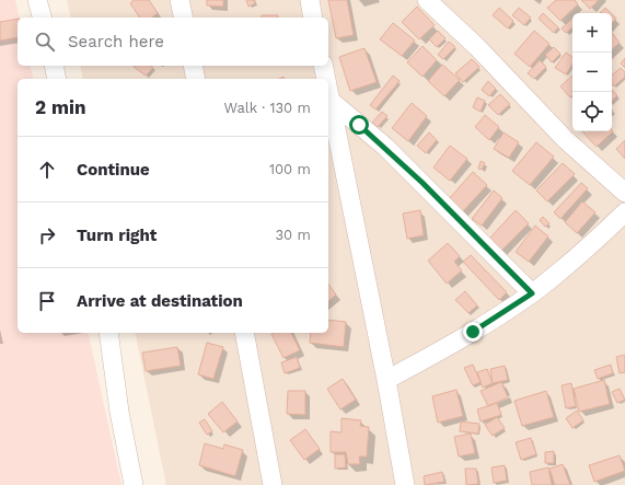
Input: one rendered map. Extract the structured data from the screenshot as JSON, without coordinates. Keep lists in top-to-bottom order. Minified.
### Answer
{"page":{"map_buttons":["+","−"],"search":"Search here","heading":["2 min","Walk · 130 m"],"list":[["Continue","100 m"],["Turn right","30 m"],"Arrive at destination"]}}
